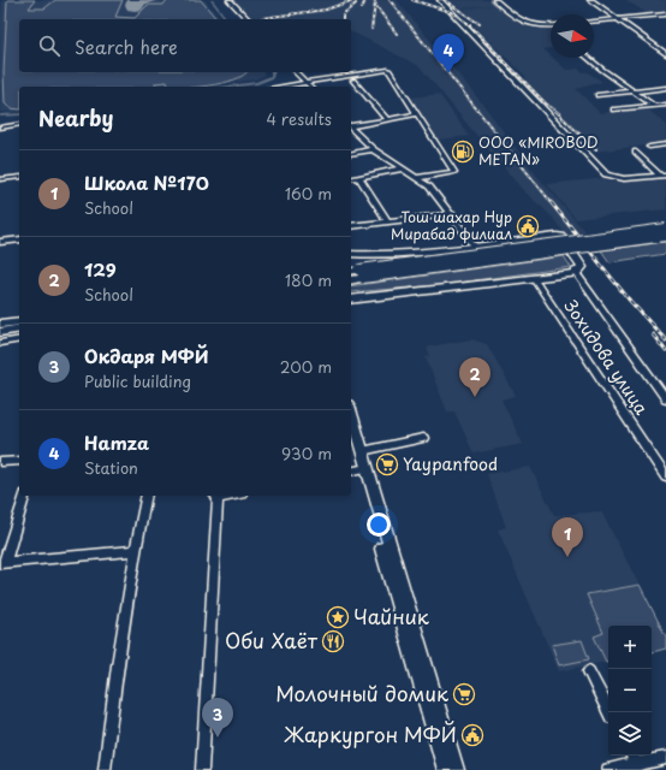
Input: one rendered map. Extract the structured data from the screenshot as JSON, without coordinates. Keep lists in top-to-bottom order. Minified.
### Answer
{"streets":{"street":["Зохидова улица"]},"places":{"fuel station":["ООО «MIROBOD METAN»"],"public building":["Тош шахар Нур Мирабад филиал","Жаркургон МФЙ"],"supermarket":["Yaypanfood","Молочный домик"],"place":["Чайник"],"restaurant":["Оби Хаёт"]},"north":"right","page":{"search":"Search here","pins":["4","2","1","3"],"heading":["Nearby","4 results"],"list":[{"mark":"1","name":"Школа №170","note":"School","value":"160 m"},{"mark":"2","name":"129","note":"School","value":"180 m"},{"mark":"3","name":"Окдаря МФЙ","note":"Public building","value":"200 m"},{"mark":"4","name":"Hamza","note":"Station","value":"930 m"}],"map_buttons":["+","−"]}}
